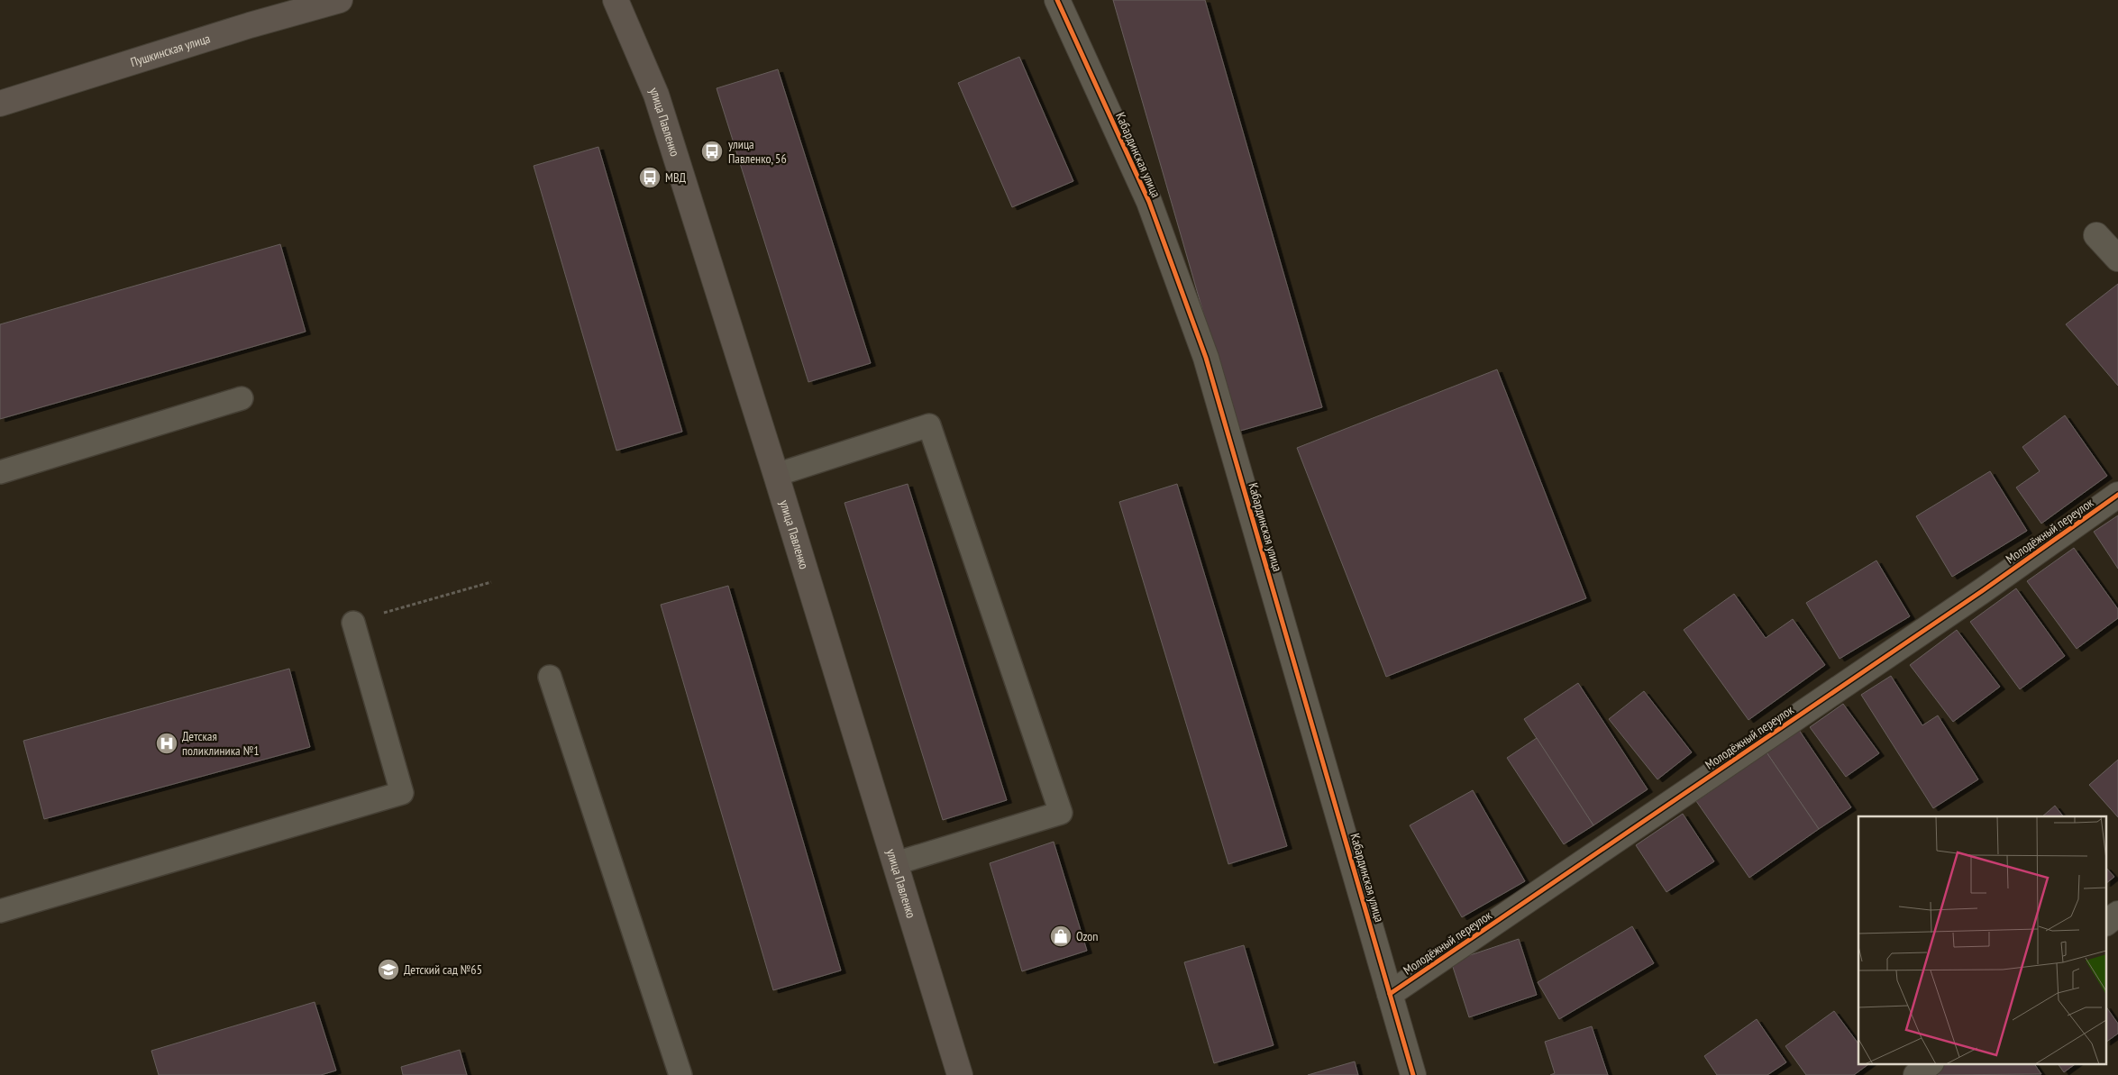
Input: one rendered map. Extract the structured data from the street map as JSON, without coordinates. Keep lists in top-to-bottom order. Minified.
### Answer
{"streets":{"main road":["Пушкинская улица","улица Павленко"],"street":["Кабардинская улица","Молодёжный переулок"]},"crossings":[["Кабардинская улица","Молодёжный переулок"]],"places":{"bus stop":["улица Павленко, 56","МВД"],"hospital":["Детская поликлиника №1"],"shop":["Ozon"],"school or university":["Детский сад №65"]}}
